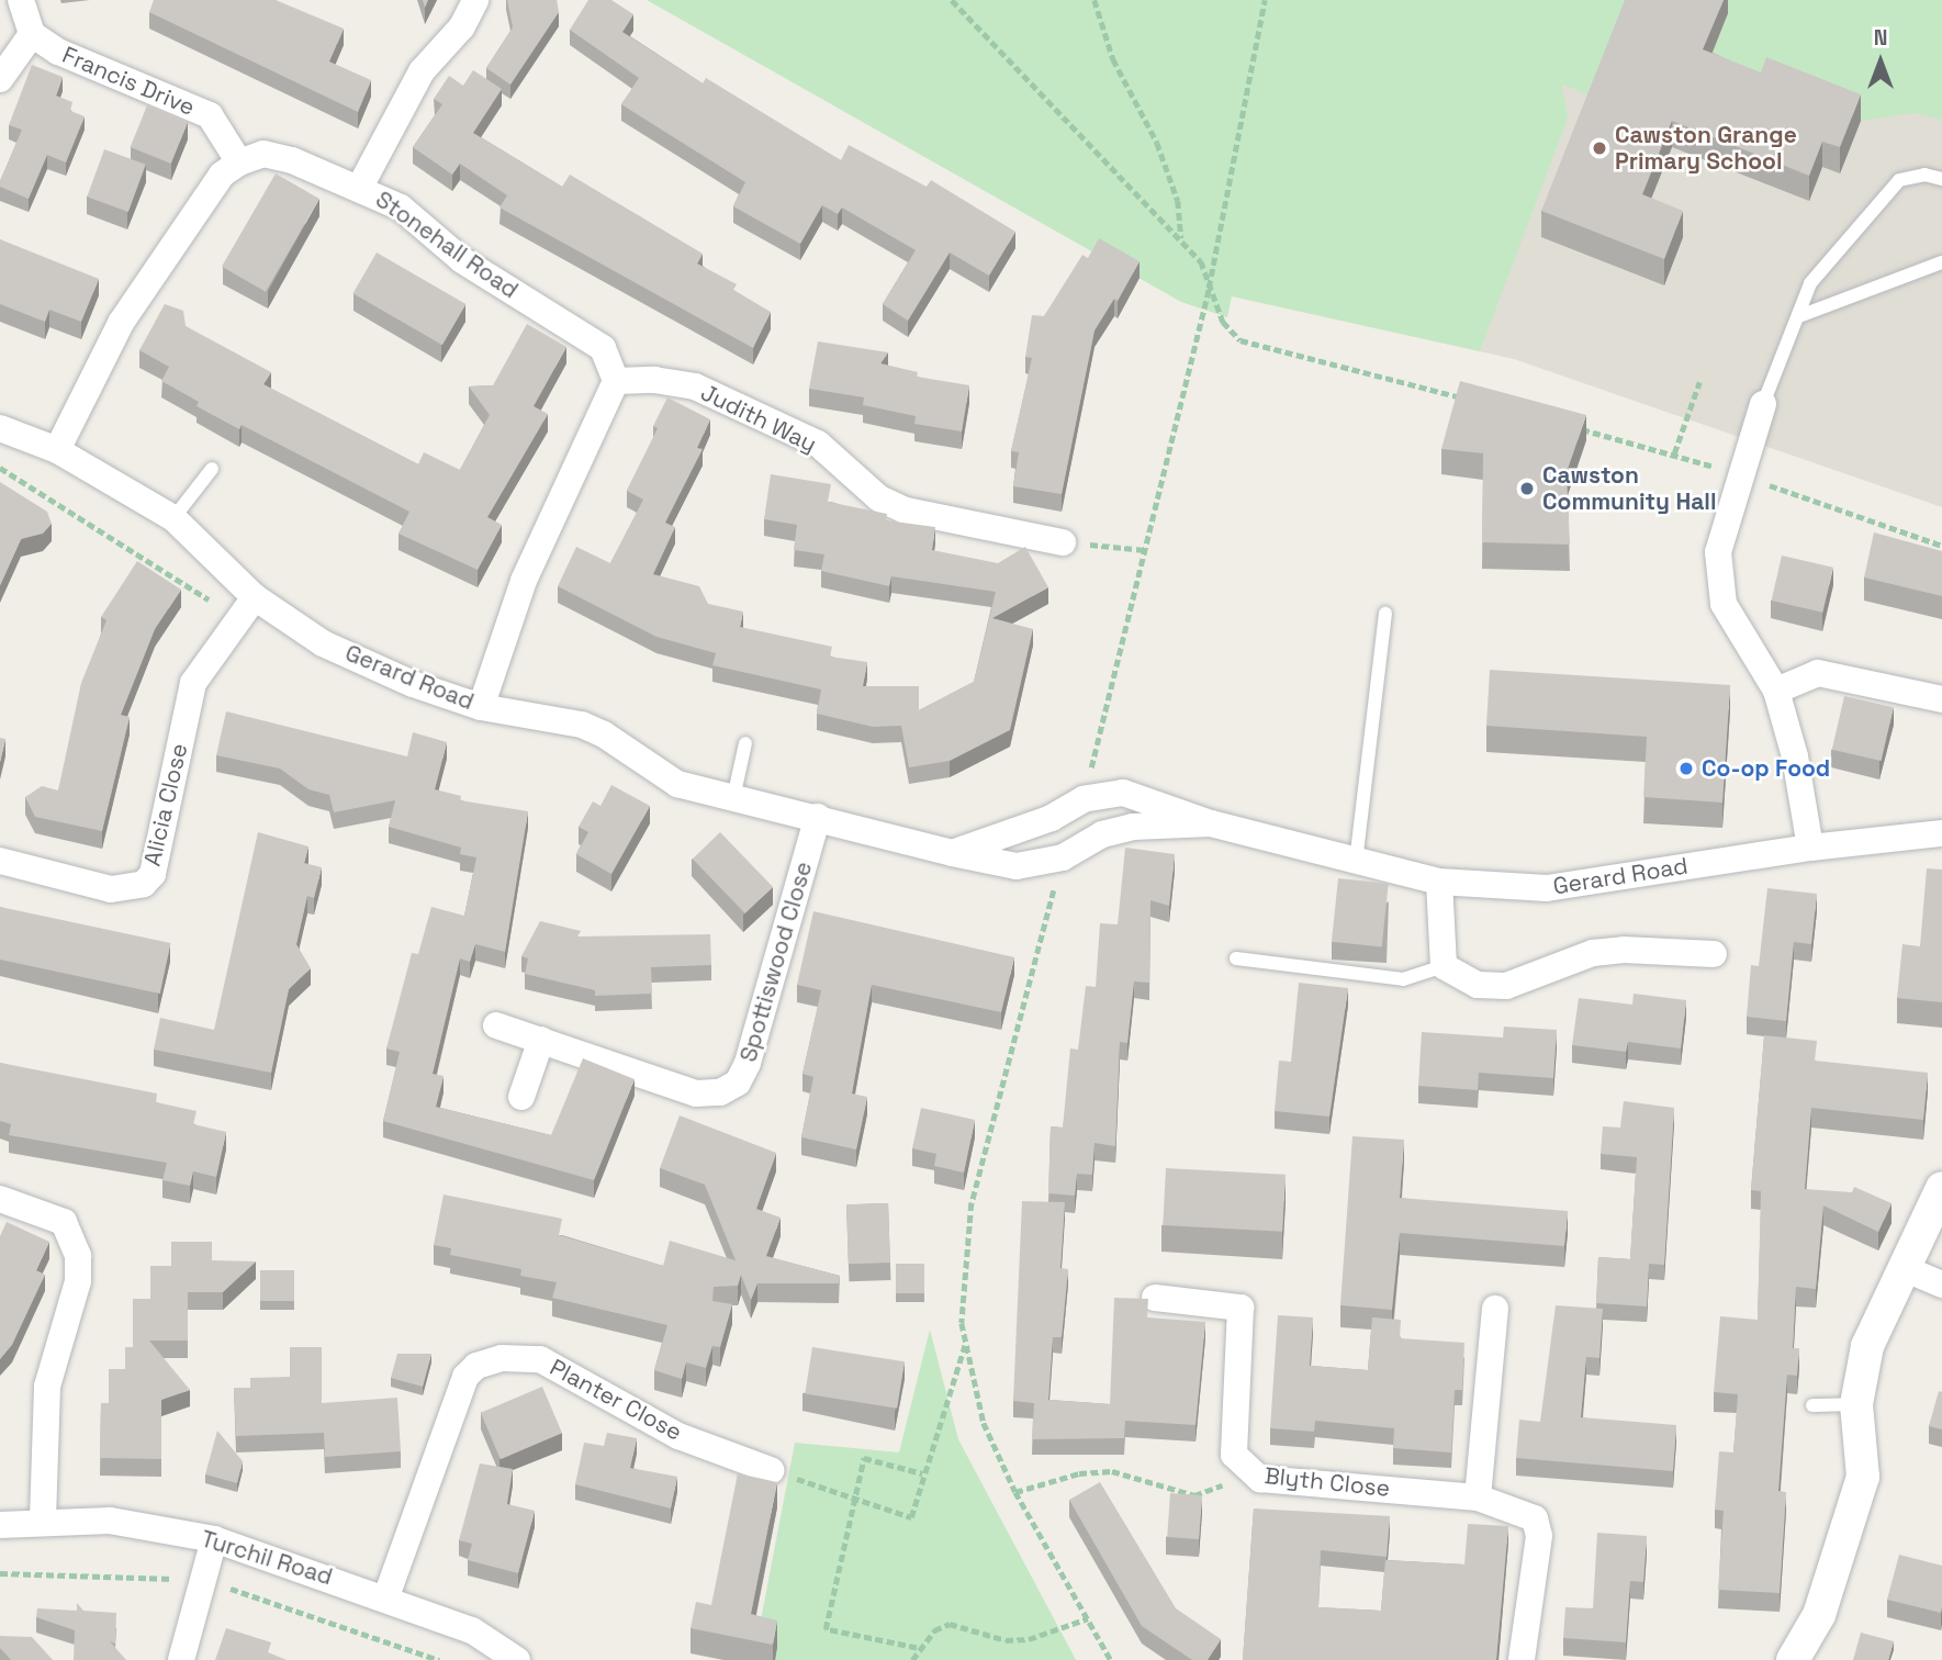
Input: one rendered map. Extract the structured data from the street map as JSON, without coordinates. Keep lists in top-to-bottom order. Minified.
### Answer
{"streets":{"street":["Francis Drive","Stonehall Road","Judith Way","Gerard Road","Alicia Close","Spottiswood Close","Planter Close","Blyth Close","Turchil Road"]},"crossings":[["Francis Drive","Stonehall Road"],["Stonehall Road","Judith Way"],["Gerard Road","Alicia Close"],["Gerard Road","Spottiswood Close"],["Planter Close","Turchil Road"]],"places":["Cawston Grange Primary School","Cawston Community Hall","Co-op Food"],"north":"top"}
